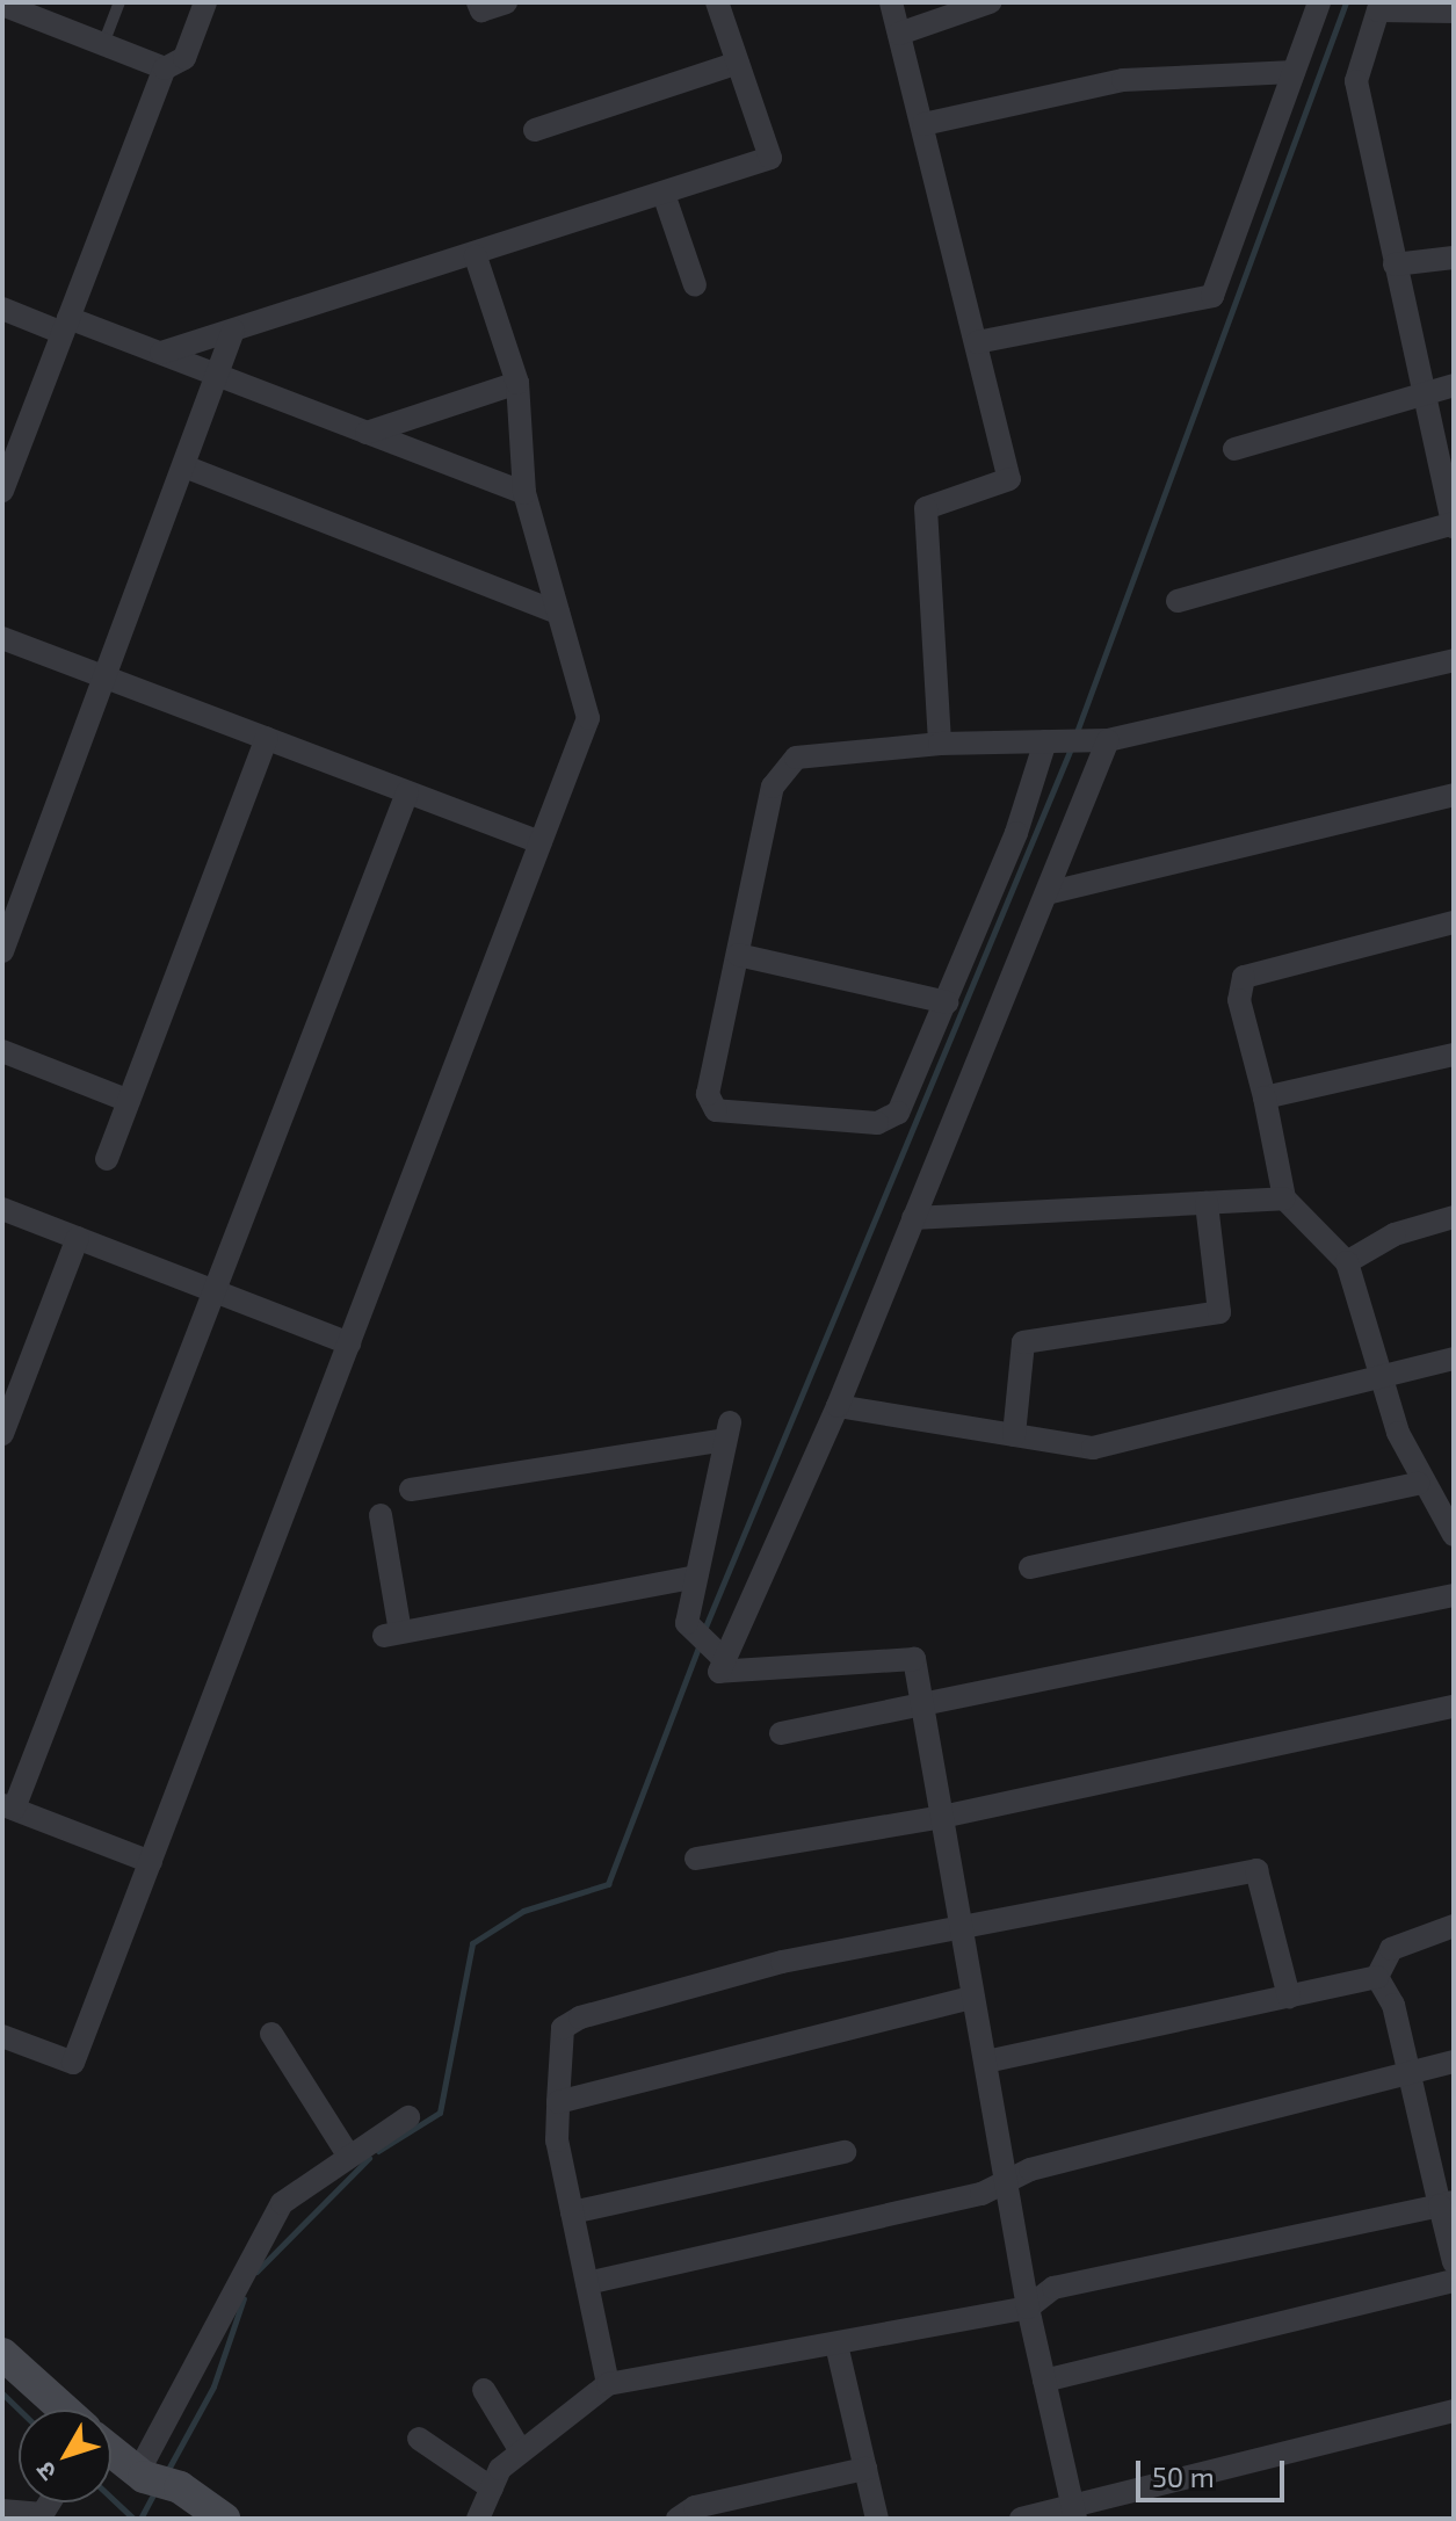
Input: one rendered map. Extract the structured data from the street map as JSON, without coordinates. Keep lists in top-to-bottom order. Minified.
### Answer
{"scale_bar":"50 m","north":"bottom left"}
